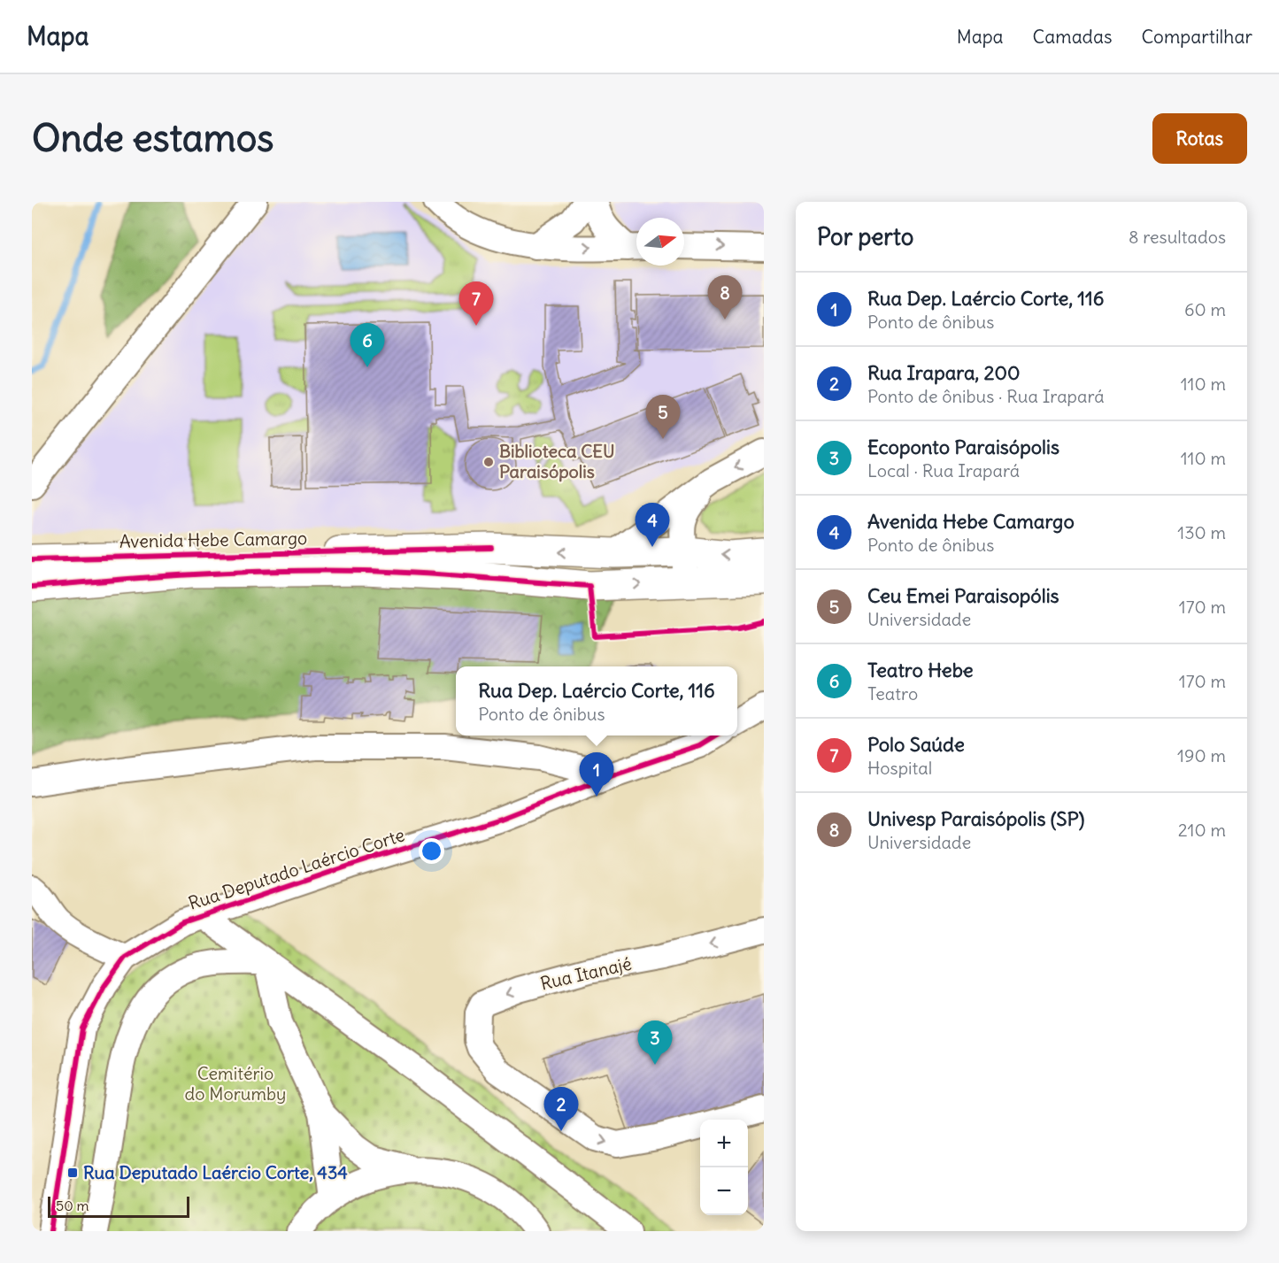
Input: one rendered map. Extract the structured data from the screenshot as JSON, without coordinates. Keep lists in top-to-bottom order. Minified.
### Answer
{"streets":{"main road":["Avenida Hebe Camargo"],"street":["Rua Deputado Laércio Corte","Rua Itanajé"]},"parks":["Cemitério do Morumby"],"places":{"other":["Biblioteca CEU Paraisópolis"],"transit":["Rua Deputado Laércio Corte, 434"]},"scale_bar":"50 m","north":"right","page":{"header":"Mapa","nav":["Mapa","Camadas","Compartilhar"],"buttons":"Rotas","title":"Onde estamos","heading":["Por perto","8 resultados"],"list":[{"mark":"1","name":"Rua Dep. Laércio Corte, 116","note":"Ponto de ônibus","value":"60 m"},{"mark":"2","name":"Rua Irapara, 200","note":"Ponto de ônibus · Rua Irapará","value":"110 m"},{"mark":"3","name":"Ecoponto Paraisópolis","note":"Local · Rua Irapará","value":"110 m"},{"mark":"4","name":"Avenida Hebe Camargo","note":"Ponto de ônibus","value":"130 m"},{"mark":"5","name":"Ceu Emei Paraisopólis","note":"Universidade","value":"170 m"},{"mark":"6","name":"Teatro Hebe","note":"Teatro","value":"170 m"},{"mark":"7","name":"Polo Saúde","note":"Hospital","value":"190 m"},{"mark":"8","name":"Univesp Paraisópolis (SP)","note":"Universidade","value":"210 m"}],"pins":["8","7","6","5","4","1","3","2"],"popup":["Rua Dep. Laércio Corte, 116","Ponto de ônibus"],"map_buttons":["+","−"],"scale":"50 m"}}
